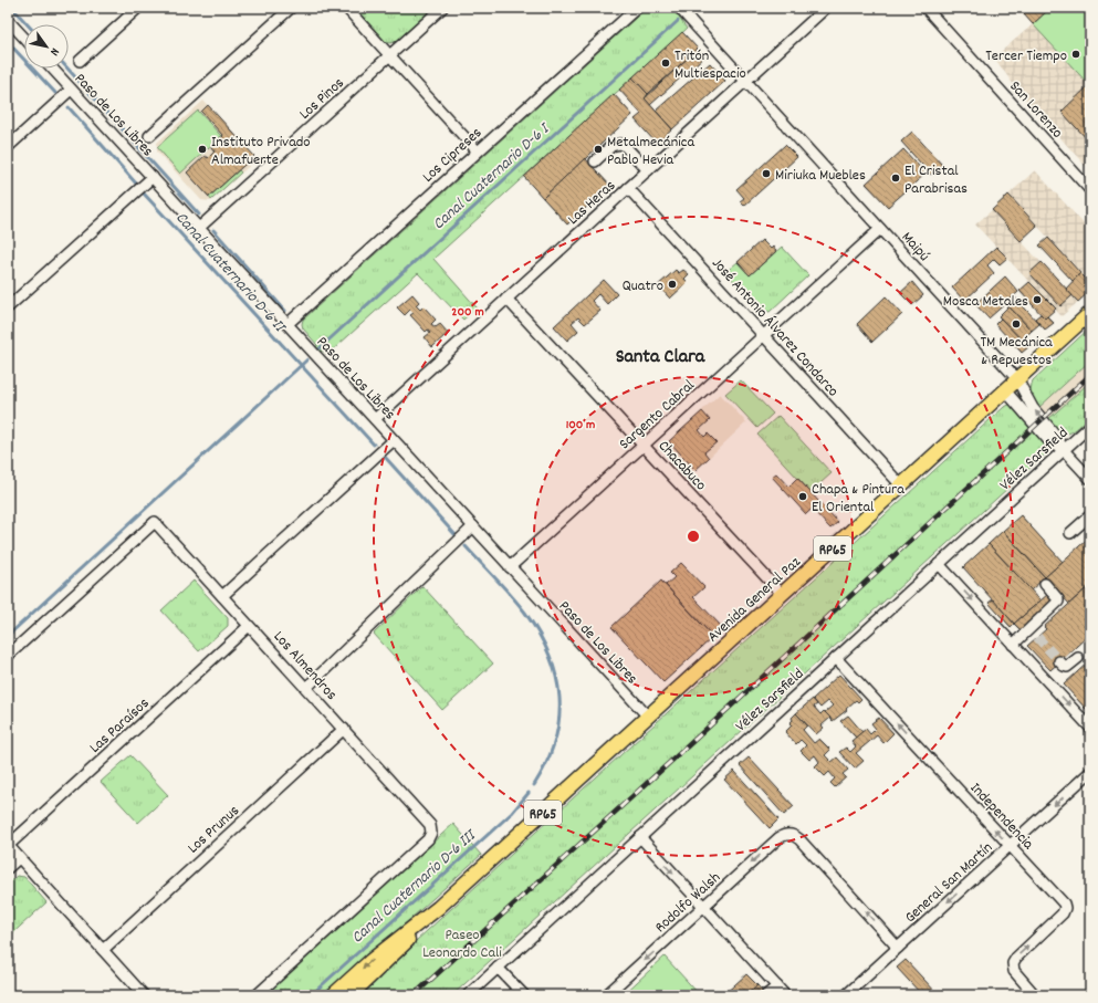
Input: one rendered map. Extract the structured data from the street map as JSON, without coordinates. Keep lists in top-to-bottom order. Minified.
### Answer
{"streets":{"main road":["RP65","Avenida General Paz"],"street":["Los Pinos","San Lorenzo","Paso de Los Libres","Los Cipreses","Las Heras","Maipú","José Antonio Álvarez Condarco","Sargento Cabral","Vélez Sarsfield","Chacabuco","Los Almendros","Las Paraísos","Independencia","Los Prunus","General San Martín","Rodolfo Walsh"]},"crossings":[["Los Pinos","Paso de Los Libres"],["Paso de Los Libres","Los Cipreses"],["Paso de Los Libres","Las Heras"],["Paso de Los Libres","Sargento Cabral"],["Paso de Los Libres","Avenida General Paz"],["Las Heras","Maipú"],["Las Heras","José Antonio Álvarez Condarco"],["Las Heras","Chacabuco"],["Maipú","Sargento Cabral"],["Maipú","Vélez Sarsfield"],["Maipú","Avenida General Paz"],["José Antonio Álvarez Condarco","Sargento Cabral"],["José Antonio Álvarez Condarco","Avenida General Paz"],["Sargento Cabral","Chacabuco"],["Vélez Sarsfield","Independencia"],["Chacabuco","Avenida General Paz"],["Los Almendros","Las Paraísos"],["Los Almendros","Los Prunus"],["Independencia","General San Martín"],["General San Martín","Rodolfo Walsh"]],"one_way":["Independencia","General San Martín"],"districts":["Santa Clara"],"water":["Canal Cuaternario D-6 I","Canal Cuaternario D-6 II","Canal Cuaternario D-6 III"],"parks":["Paseo Leonardo Cali"],"places":["Tercer Tiempo","Tritón Multiespacio","Instituto Privado Almafuerte","Metalmecánica Pablo Hevia","Miriuka Muebles","El Cristal Parabrisas","Quatro","Mosca Metales","TM Mecánica & Repuestos","Chapa & Pintura El Oriental"],"north":"bottom right","rings":["200 m","100 m"]}
